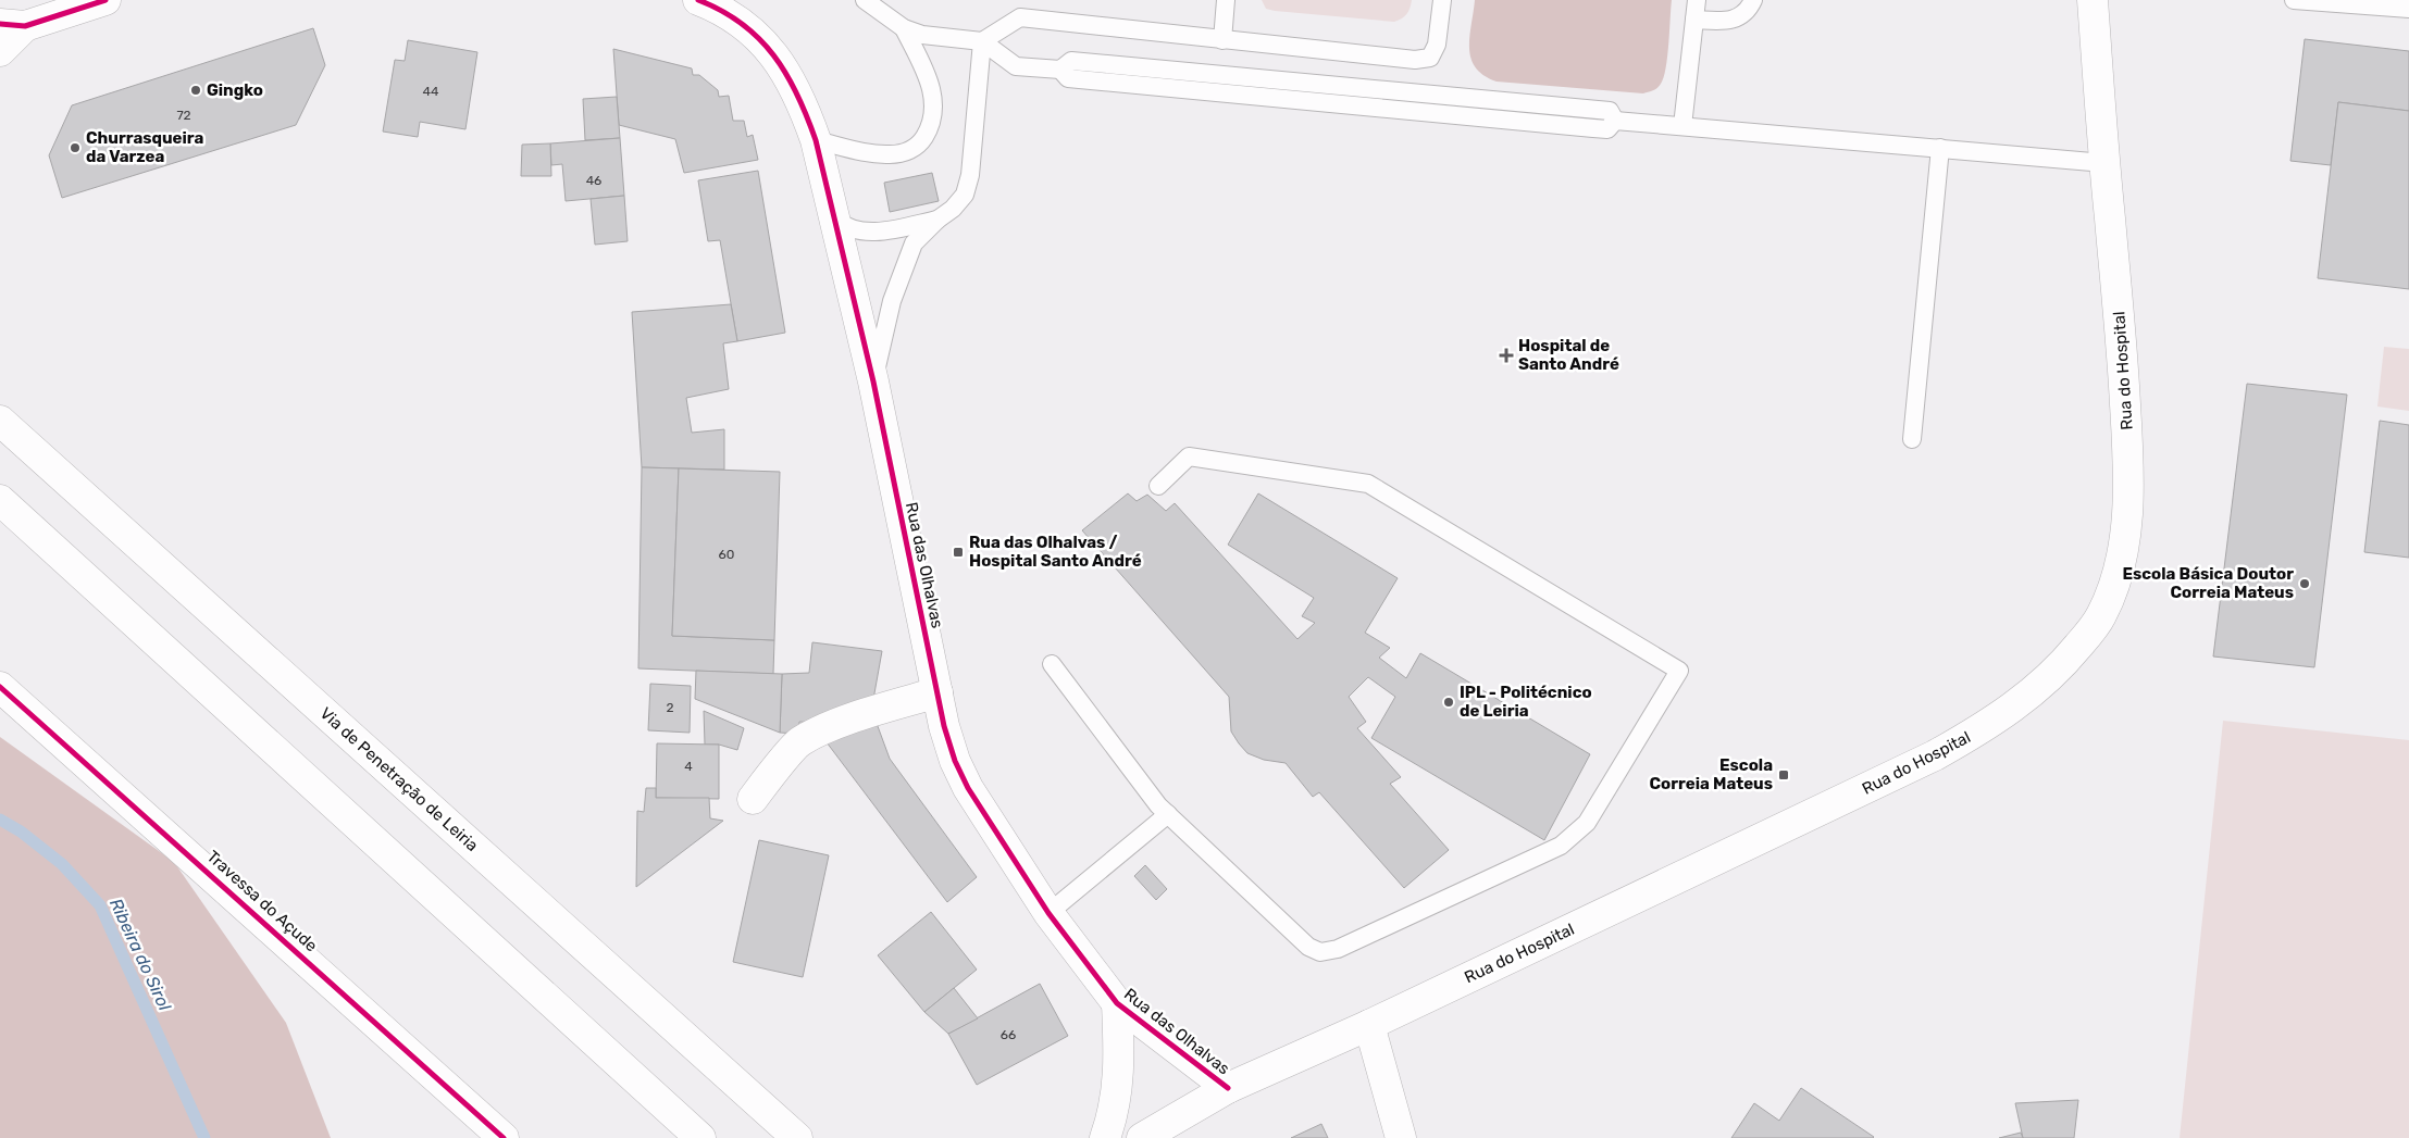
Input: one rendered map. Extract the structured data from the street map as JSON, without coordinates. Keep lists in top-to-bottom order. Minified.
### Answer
{"streets":{"main road":["Rua do Hospital","Rua das Olhalvas","Via de Penetração de Leiria","Travessa do Açude"]},"crossings":[["Rua do Hospital","Rua das Olhalvas"]],"water":["Ribeira do Sirol"],"places":{"other":["Gingko","Churrasqueira da Varzea","Escola Básica Doutor Correia Mateus","IPL - Politécnico de Leiria"],"health":["Hospital de Santo André"],"transit":["Rua das Olhalvas / Hospital Santo André","Escola Correia Mateus"]},"house_numbers":["44","72","46","60","2","4","66"]}
